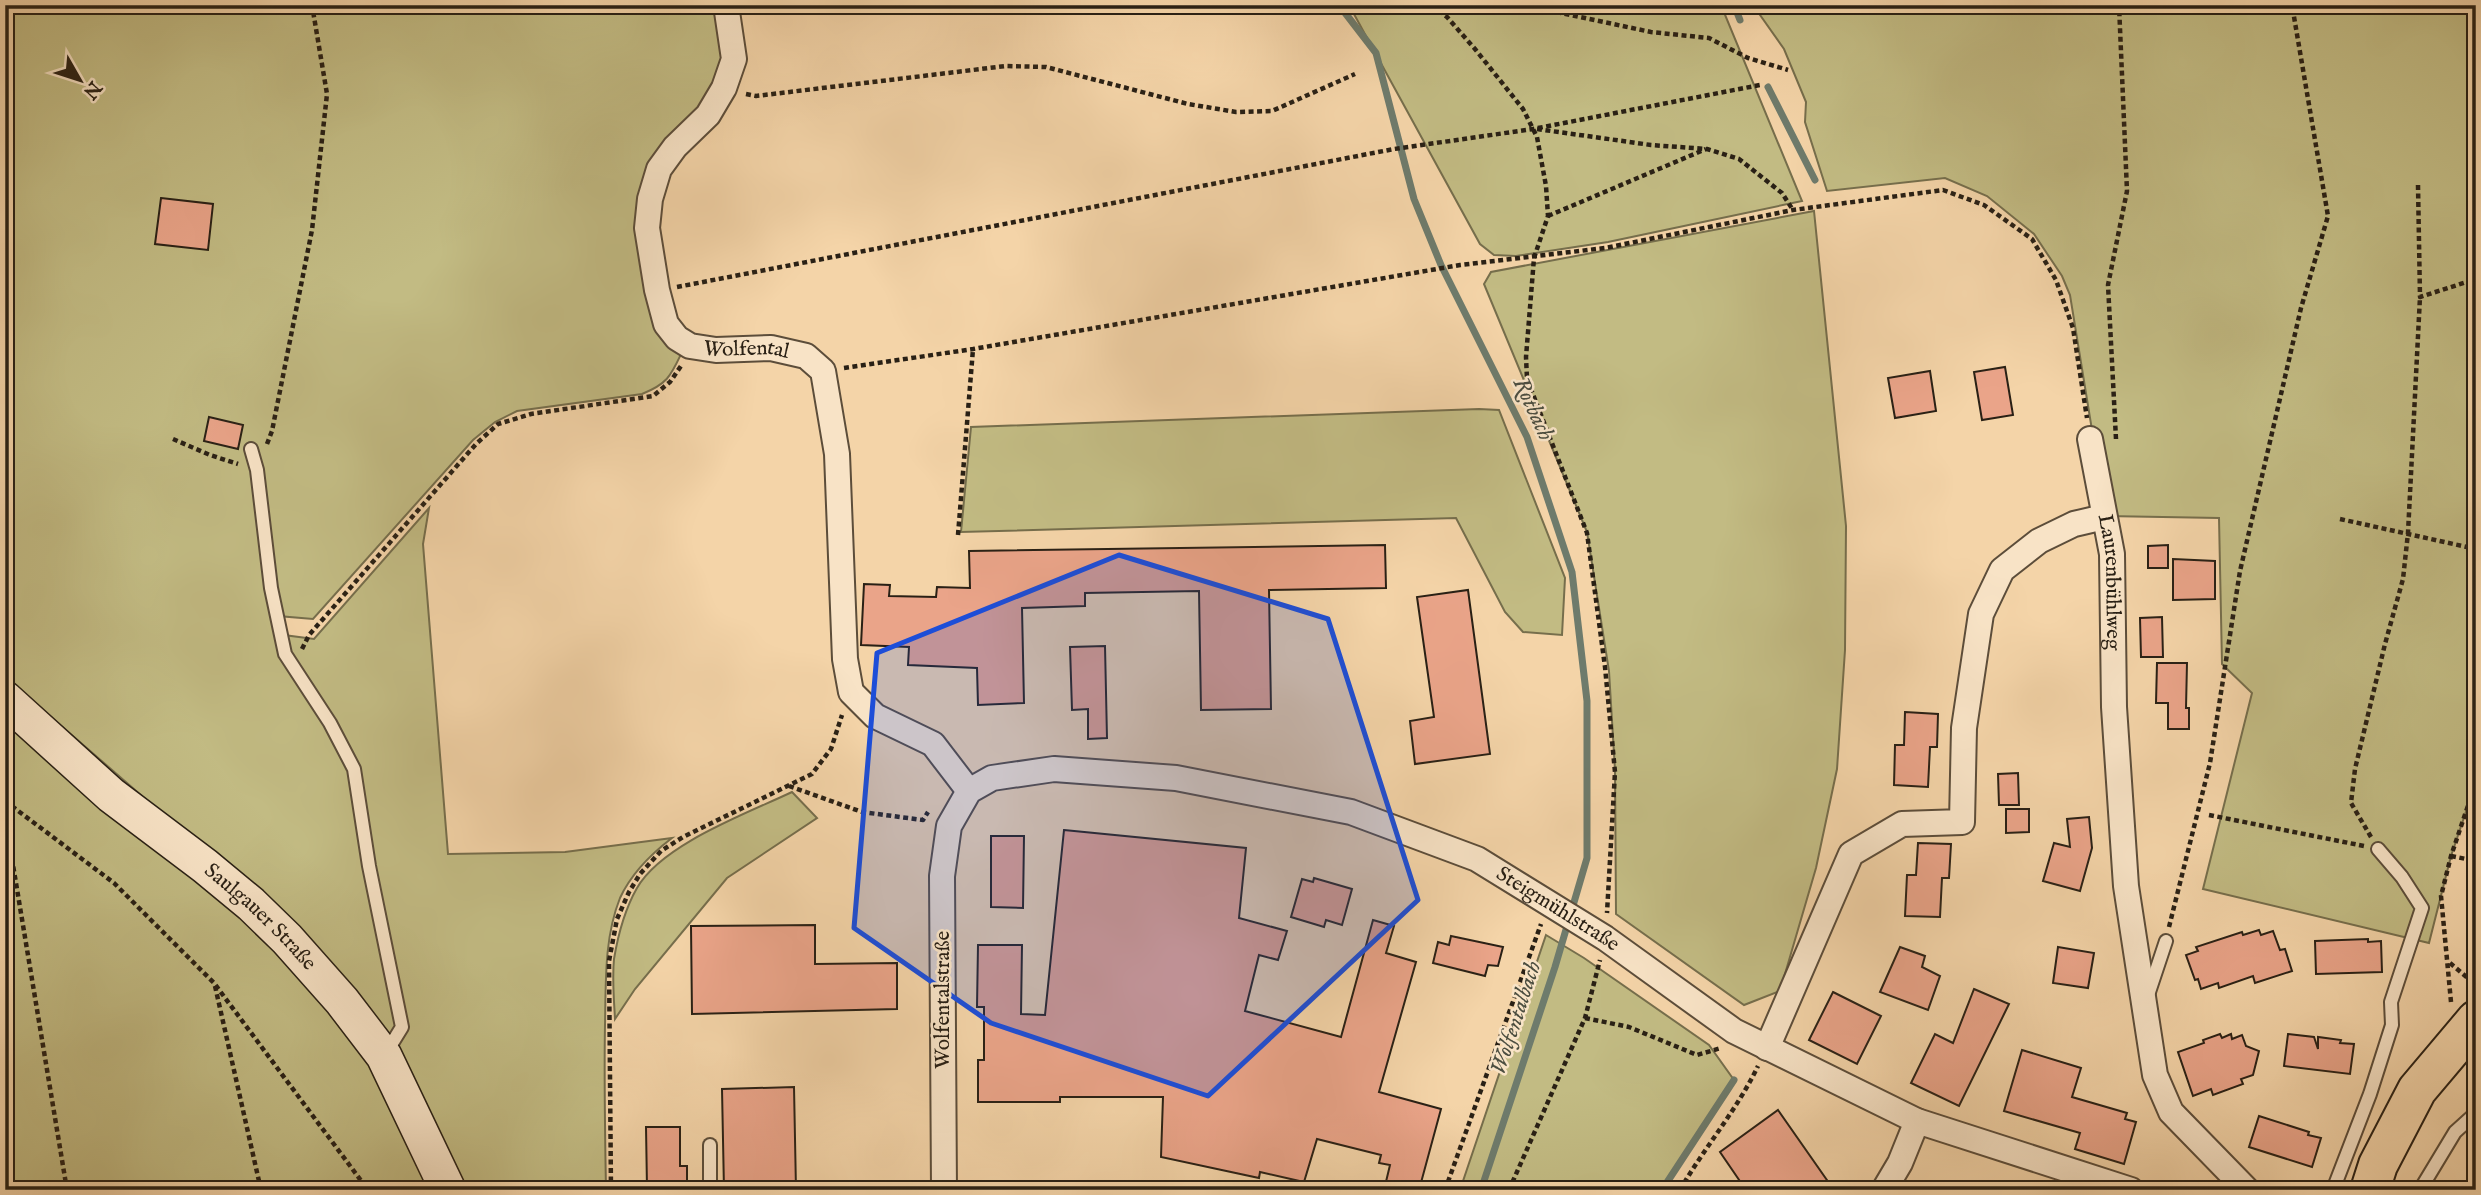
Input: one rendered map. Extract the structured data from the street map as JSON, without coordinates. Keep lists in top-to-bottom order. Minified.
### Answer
{"streets":{"main road":["Saulgauer Straße"],"street":["Wolfental","Laurenbühlweg","Steigmühlstraße","Wolfentalstraße"]},"crossings":[["Laurenbühlweg","Steigmühlstraße"],["Steigmühlstraße","Wolfentalstraße"]],"water":["Rotbach","Wolfentalbach"],"north":"bottom right"}
